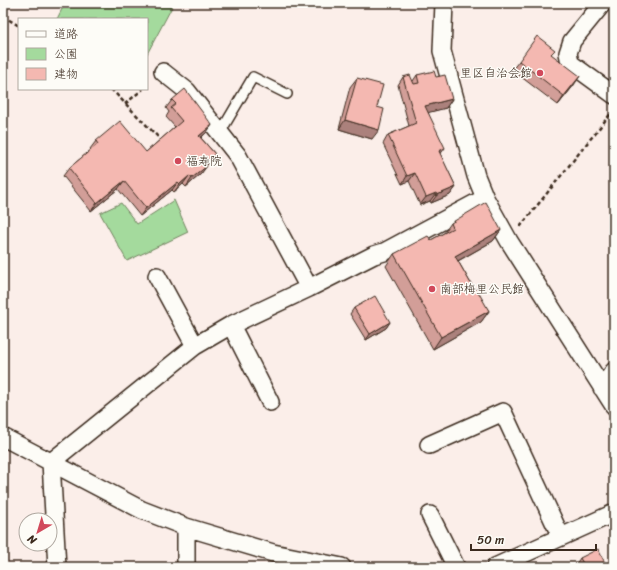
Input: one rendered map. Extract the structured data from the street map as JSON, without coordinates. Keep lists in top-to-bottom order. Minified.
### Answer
{"places":["里区自治会館","福寿院","南部梅里公民館"],"legend":["道路","公園","建物"],"scale_bar":"50 m","north":"bottom left"}
